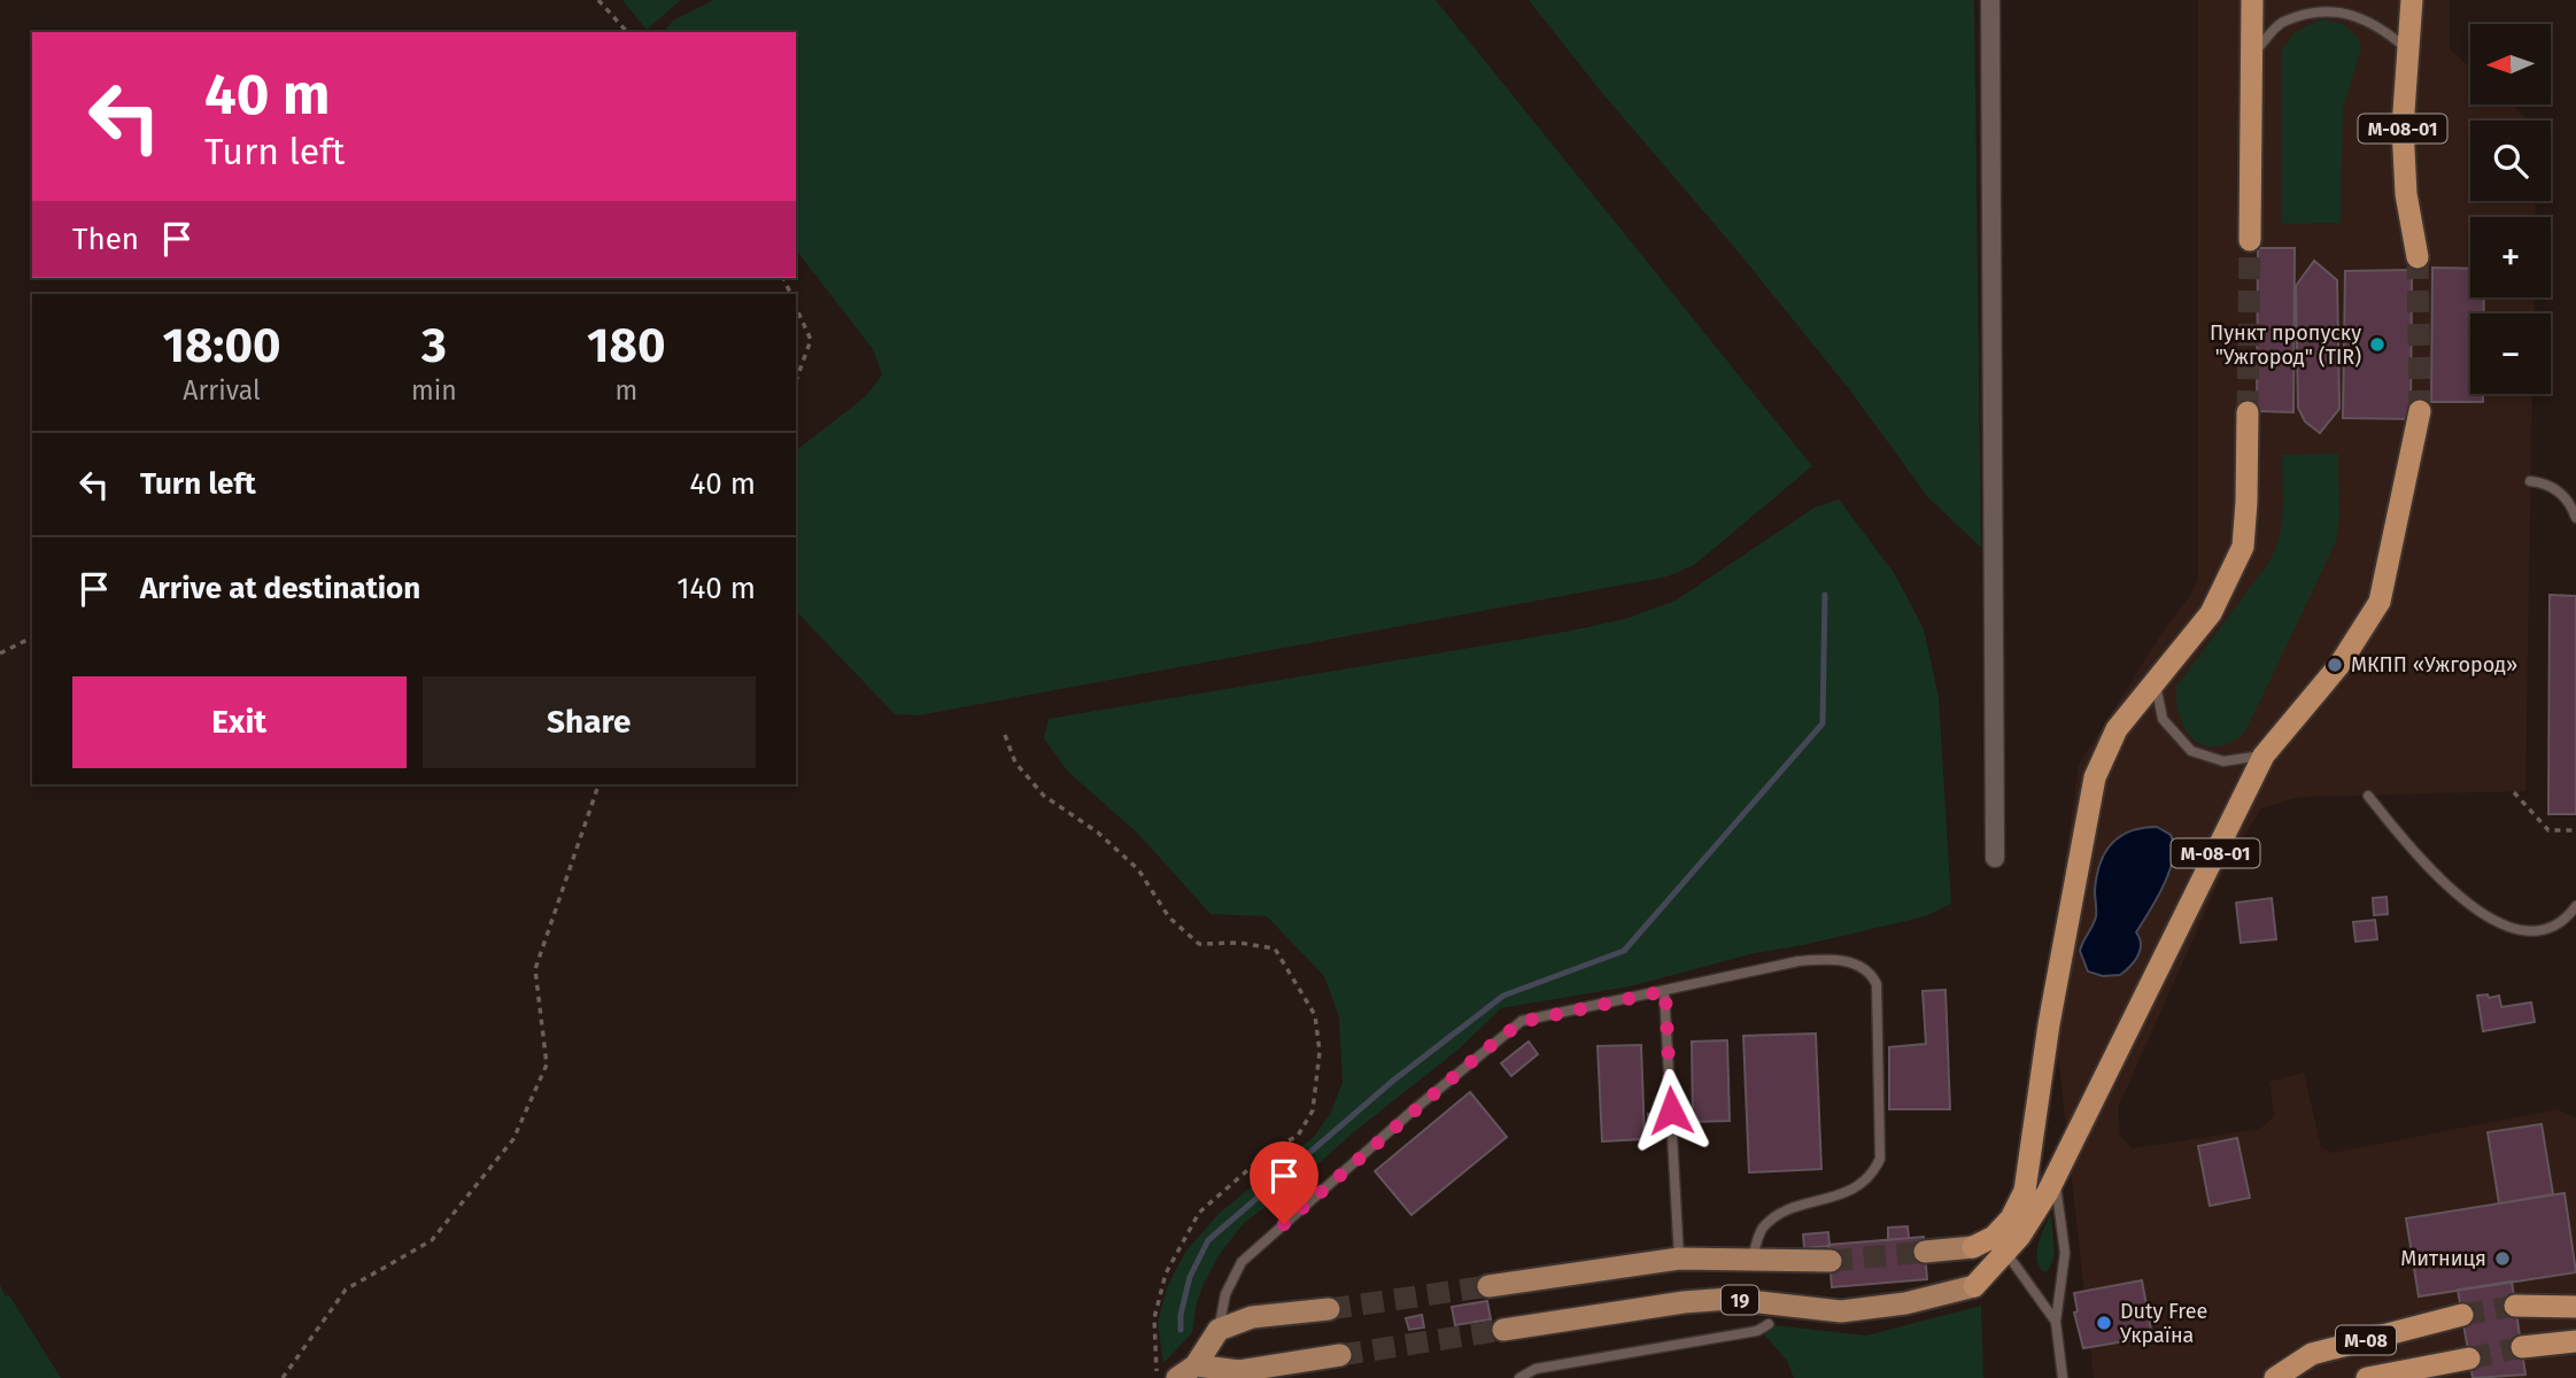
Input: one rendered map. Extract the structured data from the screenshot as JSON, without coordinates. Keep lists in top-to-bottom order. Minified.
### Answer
{"streets":{"highway":["М-08-01","М-08"],"main road":["19"]},"crossings":[["М-08-01","19"]],"places":["Пункт пропуску \"Ужгород\" (TIR)","МКПП «Ужгород»","Митниця","Duty Free Україна"],"north":"left","page":{"map_buttons":["+","−"],"turn":["40 m","Turn left"],"then":"Then","eta":["18:00","Arrival","3","min","180","m"],"list":[{"name":"Turn left","value":"40 m"},{"name":"Arrive at destination","value":"140 m"}],"buttons":["Exit","Share"]}}
